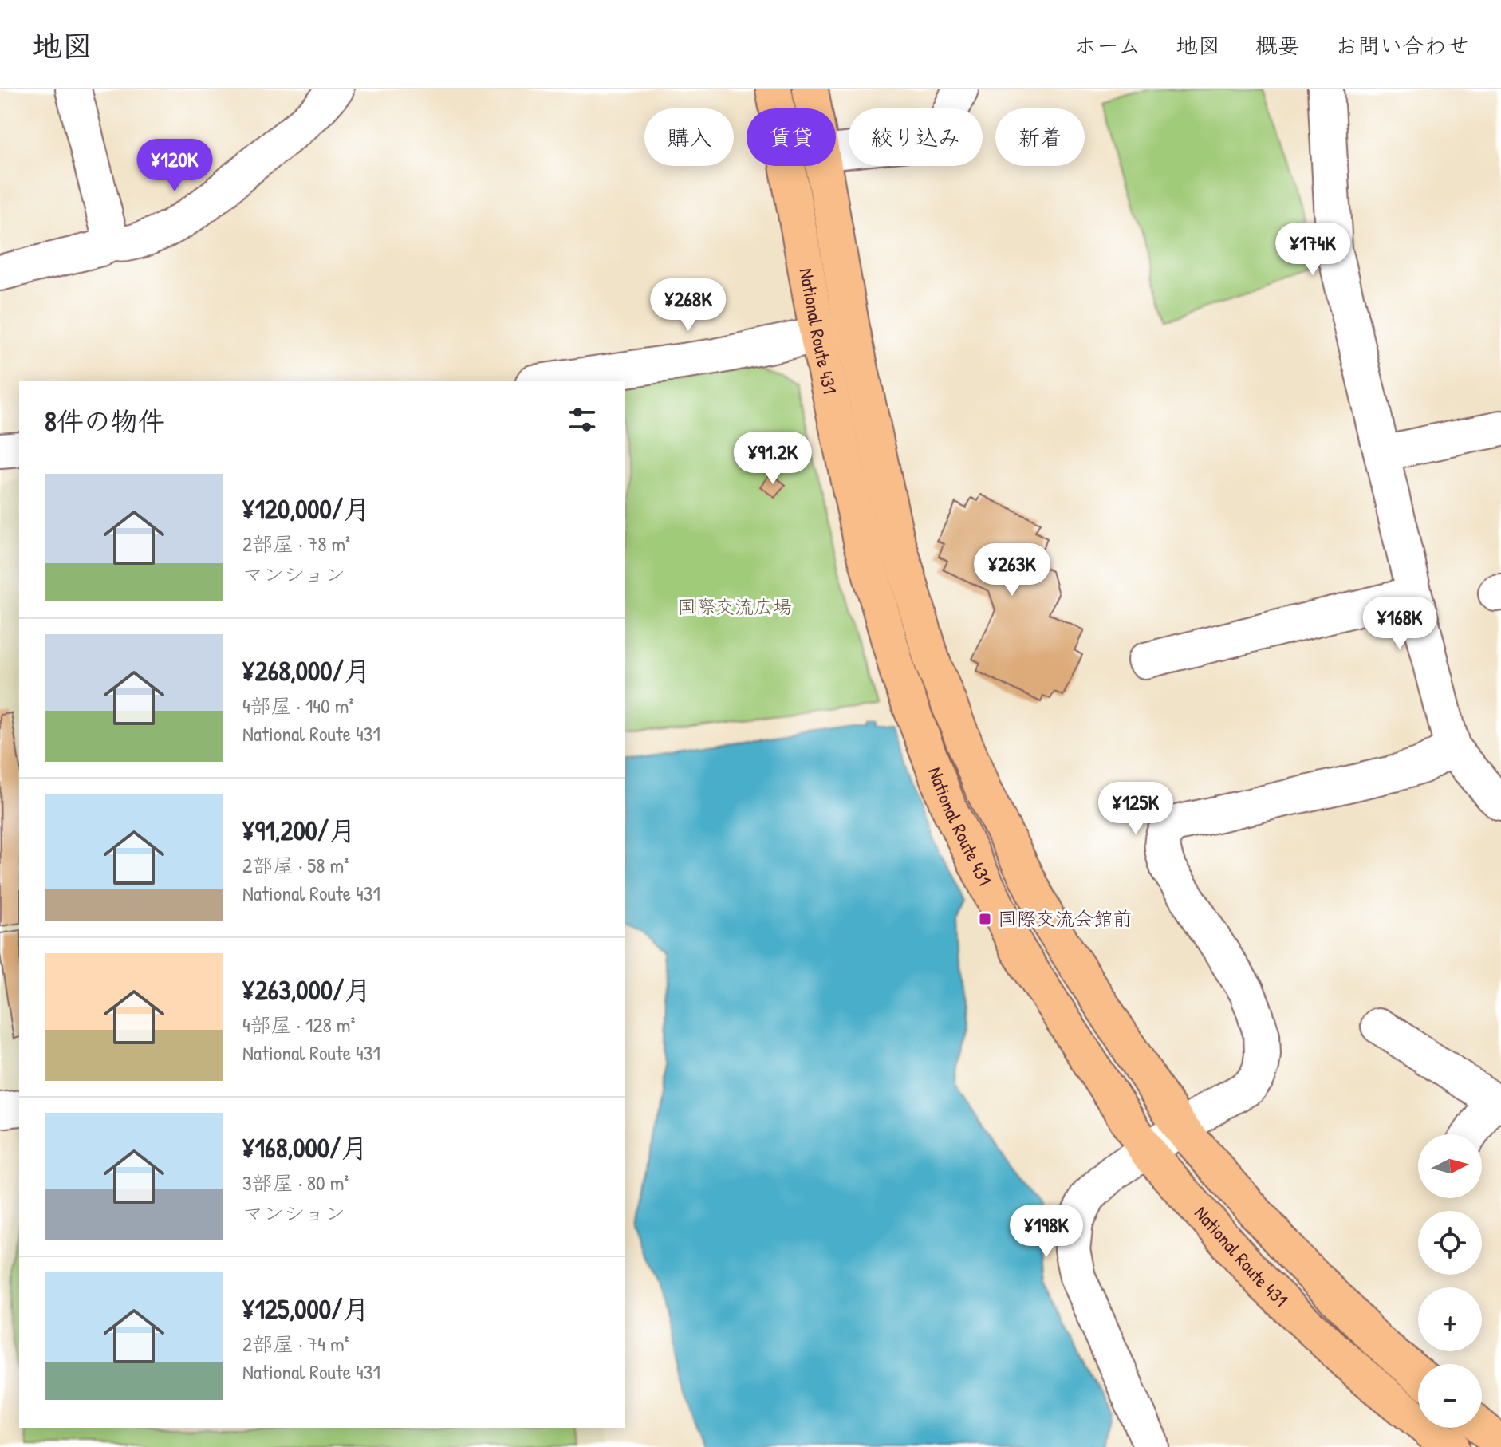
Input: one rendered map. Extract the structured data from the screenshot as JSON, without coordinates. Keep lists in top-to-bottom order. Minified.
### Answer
{"streets":{"highway":["National Route 431"]},"parks":["国際交流広場"],"places":{"transit":["国際交流会館前"]},"north":"right","page":{"header":"地図","nav":["ホーム","地図","概要","お問い合わせ"],"chip":["購入","賃貸","絞り込み","新着"],"price":["¥120K","¥174K","¥268K","¥91.2K","¥263K","¥168K","¥125K","¥198K"],"heading":"8件の物件","list":[{"name":"¥120,000/月","note":"2部屋 · 78 m² · マンション"},{"name":"¥268,000/月","note":"4部屋 · 140 m² · National Route 431"},{"name":"¥91,200/月","note":"2部屋 · 58 m² · National Route 431"},{"name":"¥263,000/月","note":"4部屋 · 128 m² · National Route 431"},{"name":"¥168,000/月","note":"3部屋 · 80 m² · マンション"},{"name":"¥125,000/月","note":"2部屋 · 74 m² · National Route 431"}],"map_buttons":["+","−"]}}
